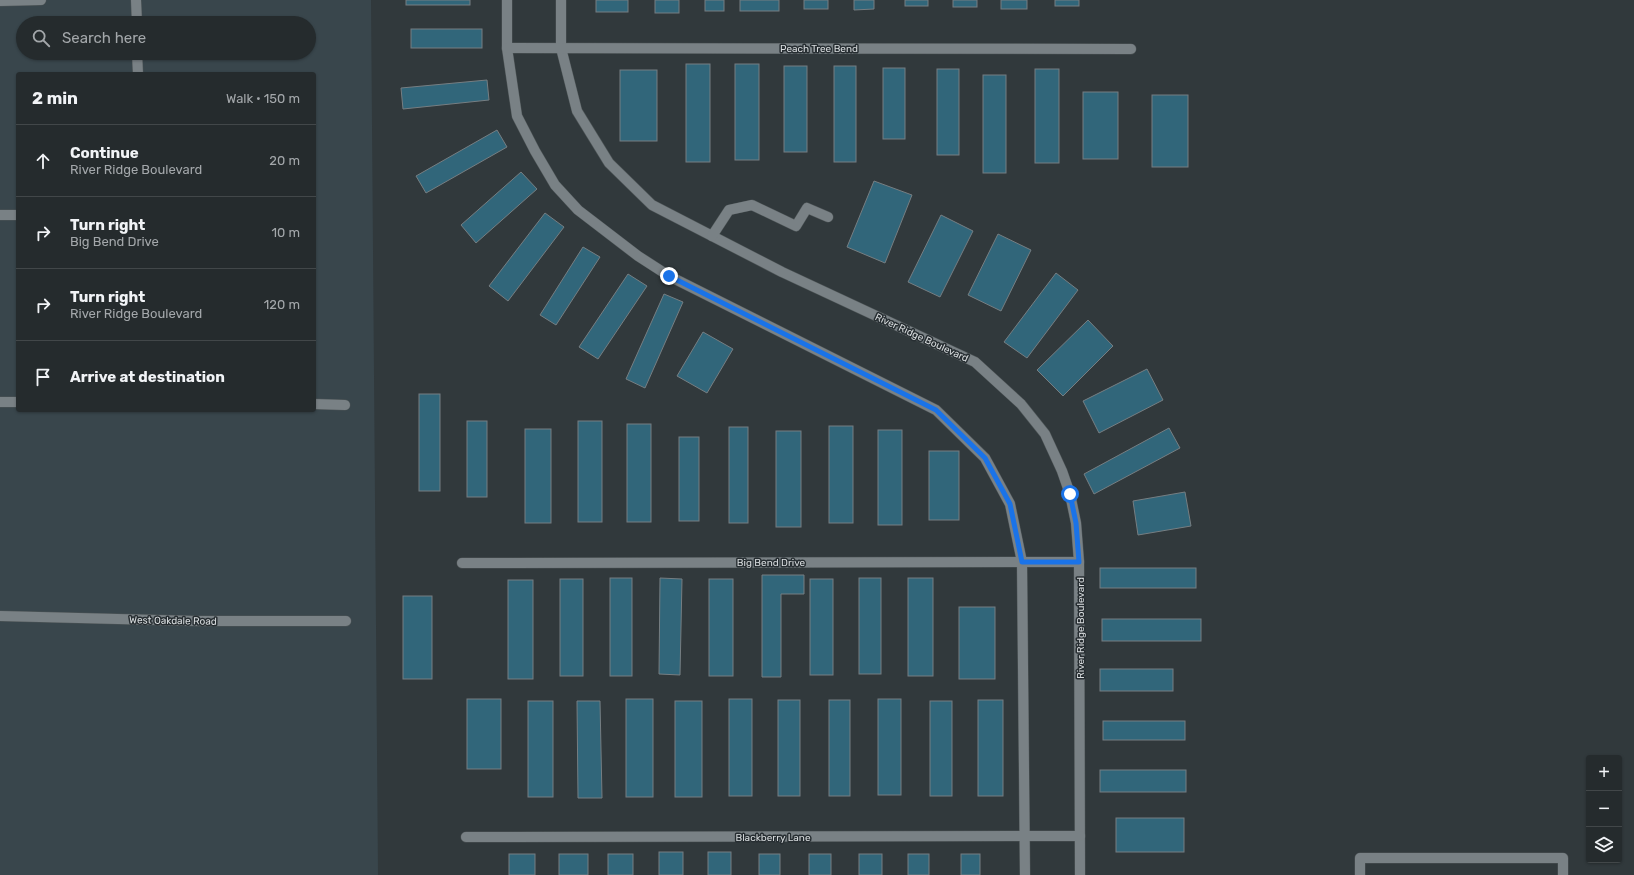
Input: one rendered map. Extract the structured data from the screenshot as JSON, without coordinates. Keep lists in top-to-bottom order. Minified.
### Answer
{"streets":{"street":["Peach Tree Bend","River Ridge Boulevard","Big Bend Drive","West Oakdale Road","Blackberry Lane"]},"crossings":[["Peach Tree Bend","River Ridge Boulevard"],["River Ridge Boulevard","Big Bend Drive"],["River Ridge Boulevard","Blackberry Lane"]],"page":{"search":"Search here","heading":["2 min","Walk · 150 m"],"list":[["Continue","River Ridge Boulevard","20 m"],["Turn right","Big Bend Drive","10 m"],["Turn right","River Ridge Boulevard","120 m"],"Arrive at destination"],"map_buttons":["+","−"]}}
